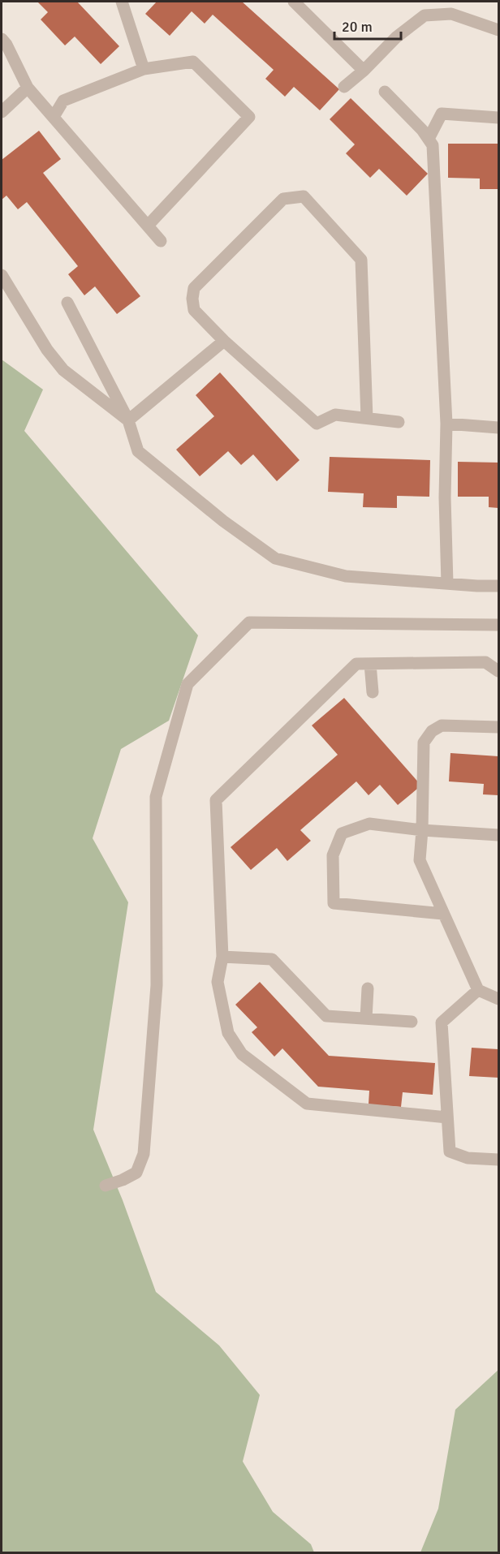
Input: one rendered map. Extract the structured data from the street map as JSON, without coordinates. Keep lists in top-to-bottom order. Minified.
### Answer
{"scale_bar":"20 m"}
